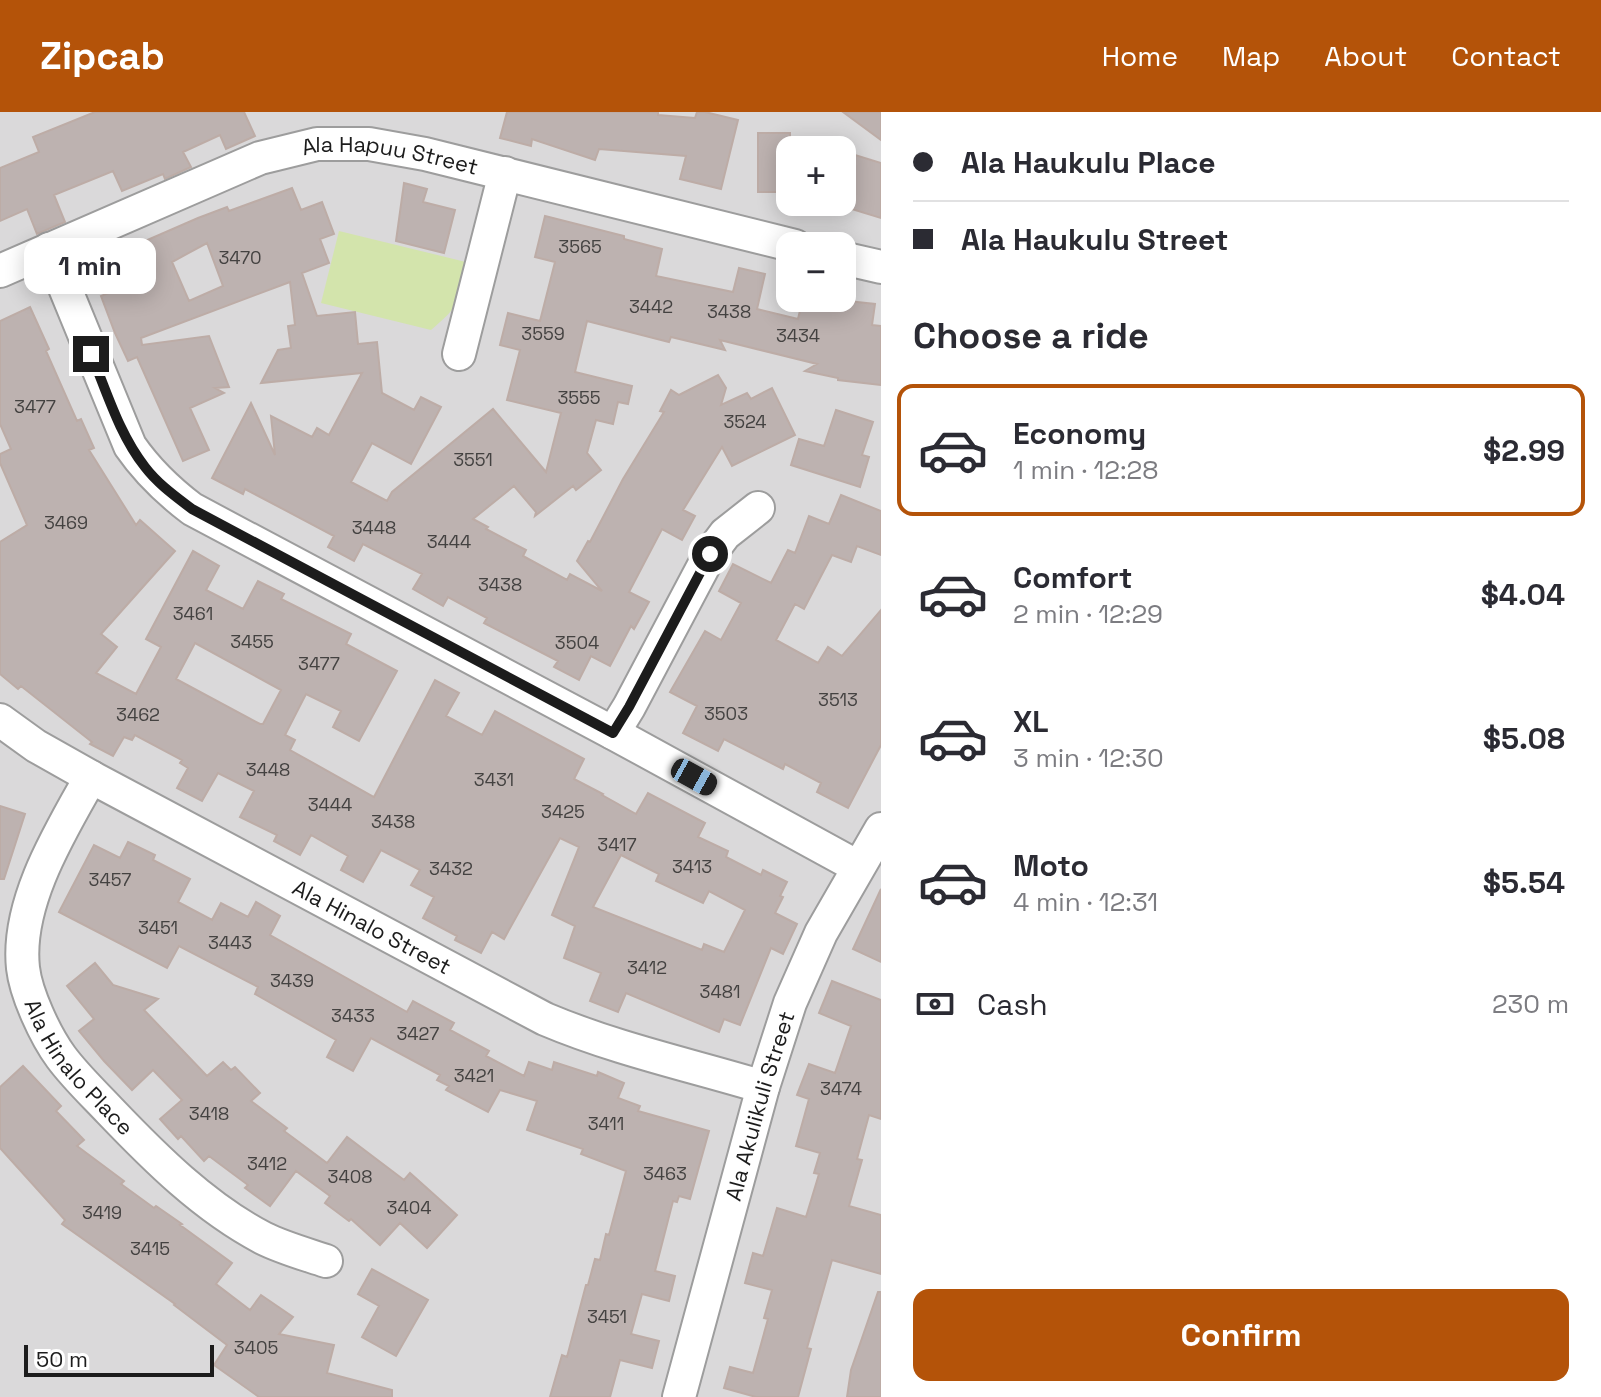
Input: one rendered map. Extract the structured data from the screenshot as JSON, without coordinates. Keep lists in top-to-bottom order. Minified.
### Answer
{"streets":{"street":["Ala Hapuu Street","Ala Hinalo Street","Ala Hinalo Place","Ala Akulikuli Street"]},"crossings":[["Ala Hinalo Street","Ala Hinalo Place"],["Ala Hinalo Street","Ala Akulikuli Street"]],"house_numbers":["3565","3470","3442","3438","3559","3434","3555","3477","3524","3551","3469","3448","3444","3438","3461","3455","3504","3477","3513","3503","3462","3448","3431","3444","3425","3438","3417","3413","3432","3457","3451","3443","3412","3439","3481","3433","3427","3421","3474","3418","3411","3412","3463","3408","3404","3419","3415","3451","3405"],"scale_bar":"50 m","page":{"header":"Zipcab","nav":["Home","Map","About","Contact"],"banner":["Ala Haukulu Place","Ala Haukulu Street"],"map_buttons":["+","−"],"bubble":"1 min","heading":"Choose a ride","list":[{"name":"Economy","note":"1 min · 12:28","value":"$2.99"},{"name":"Comfort","note":"2 min · 12:29","value":"$4.04"},{"name":"XL","note":"3 min · 12:30","value":"$5.08"},{"name":"Moto","note":"4 min · 12:31","value":"$5.54"}],"pay":["Cash","230 m"],"buttons":"Confirm","scale":"50 m"}}
